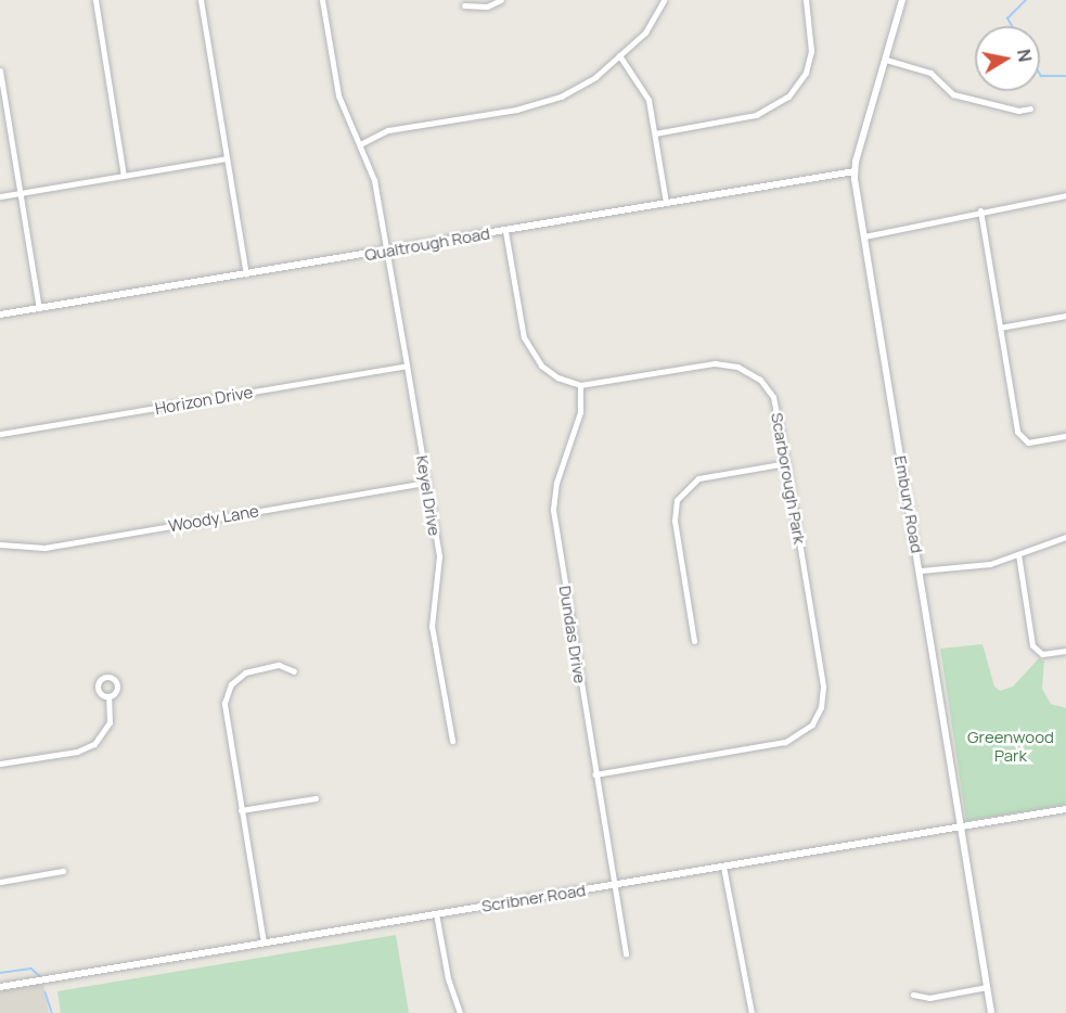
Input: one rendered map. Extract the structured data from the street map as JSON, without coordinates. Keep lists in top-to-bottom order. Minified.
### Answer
{"streets":{"street":["Qualtrough Road","Horizon Drive","Scarborough Park","Keyel Drive","Embury Road","Woody Lane","Dundas Drive","Scribner Road"]},"crossings":[["Qualtrough Road","Scarborough Park"],["Qualtrough Road","Keyel Drive"],["Qualtrough Road","Embury Road"],["Horizon Drive","Keyel Drive"],["Scarborough Park","Dundas Drive"],["Keyel Drive","Woody Lane"],["Embury Road","Scribner Road"],["Dundas Drive","Scribner Road"]],"parks":["Greenwood Park"],"north":"right"}
